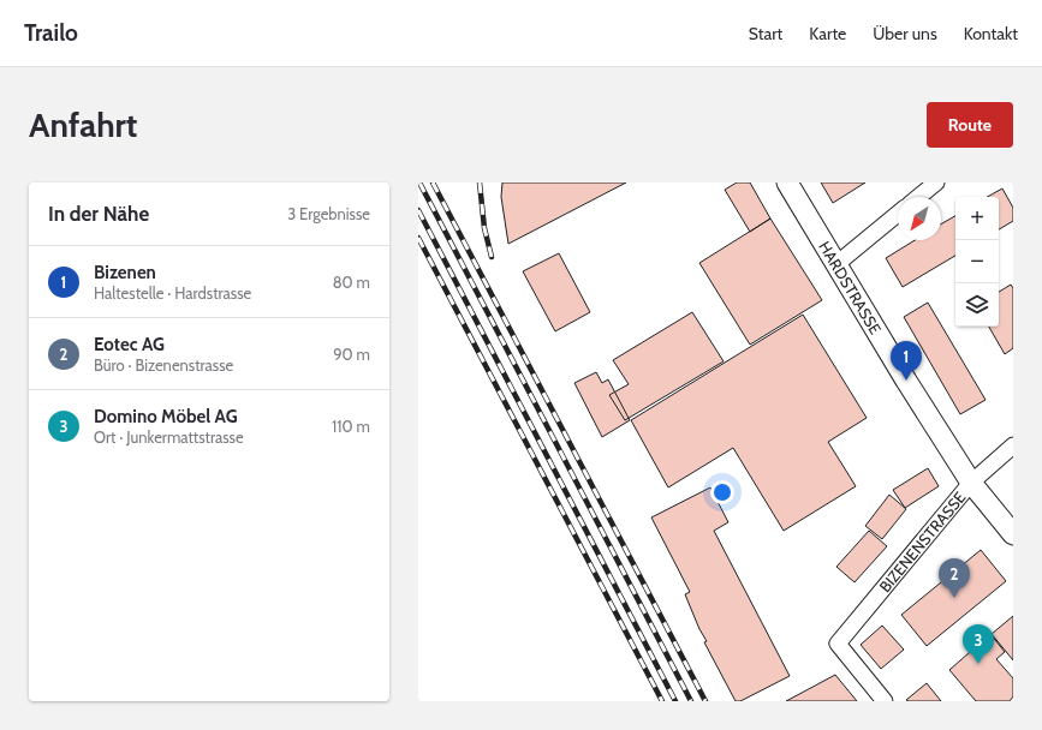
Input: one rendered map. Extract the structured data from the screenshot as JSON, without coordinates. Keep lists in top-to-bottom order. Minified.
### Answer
{"streets":{"street":["HARDSTRASSE","BIZENENSTRASSE"]},"crossings":[["HARDSTRASSE","BIZENENSTRASSE"]],"north":"bottom left","page":{"header":"Trailo","nav":["Start","Karte","Über uns","Kontakt"],"buttons":"Route","title":"Anfahrt","heading":["In der Nähe","3 Ergebnisse"],"map_buttons":["+","−"],"list":[{"mark":"1","name":"Bizenen","note":"Haltestelle · Hardstrasse","value":"80 m"},{"mark":"2","name":"Eotec AG","note":"Büro · Bizenenstrasse","value":"90 m"},{"mark":"3","name":"Domino Möbel AG","note":"Ort · Junkermattstrasse","value":"110 m"}],"pins":["1","2","3"]}}
